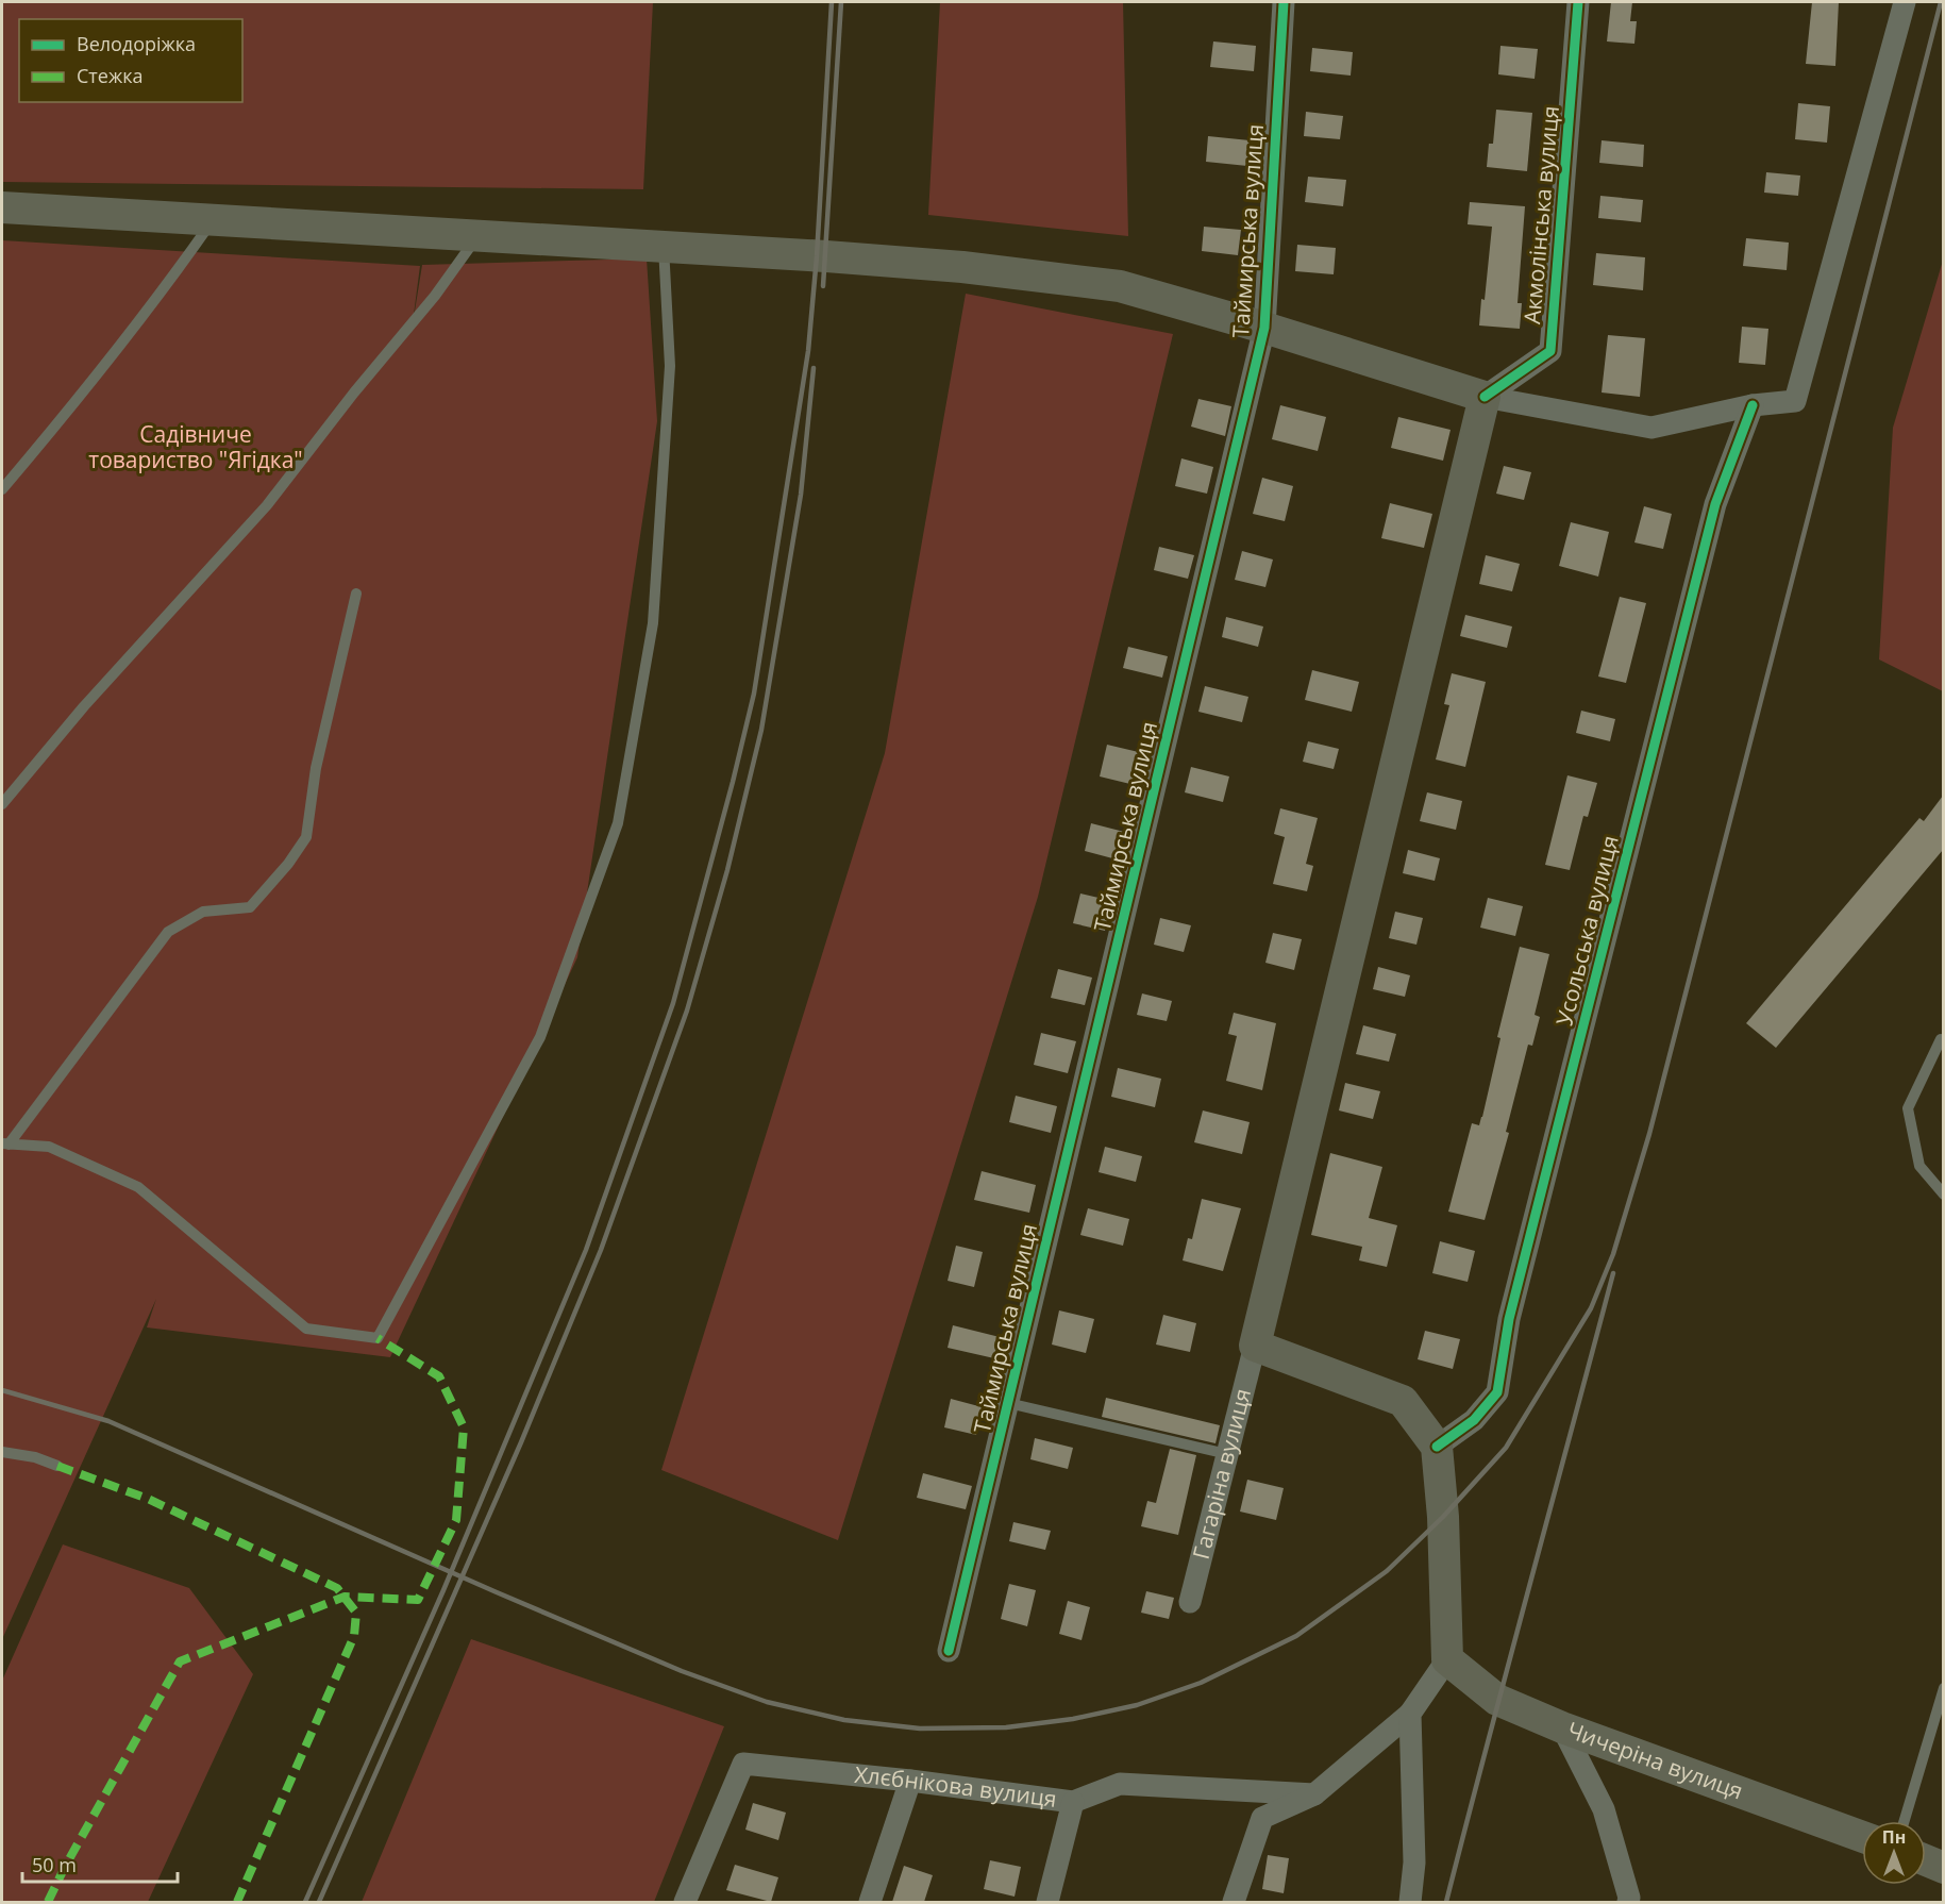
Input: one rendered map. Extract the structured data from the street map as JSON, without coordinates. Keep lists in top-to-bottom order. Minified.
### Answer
{"streets":{"main road":["Чичеріна вулиця"],"street":["Акмолiнська вулиця","Таймирська вулиця","Усольська вулиця","Гагаріна вулиця","Хлєбнікова вулиця"]},"parks":["Садівниче товариство \"Ягідка\""],"legend":["Велодоріжка","Стежка"],"scale_bar":"50 m","north":"top"}
